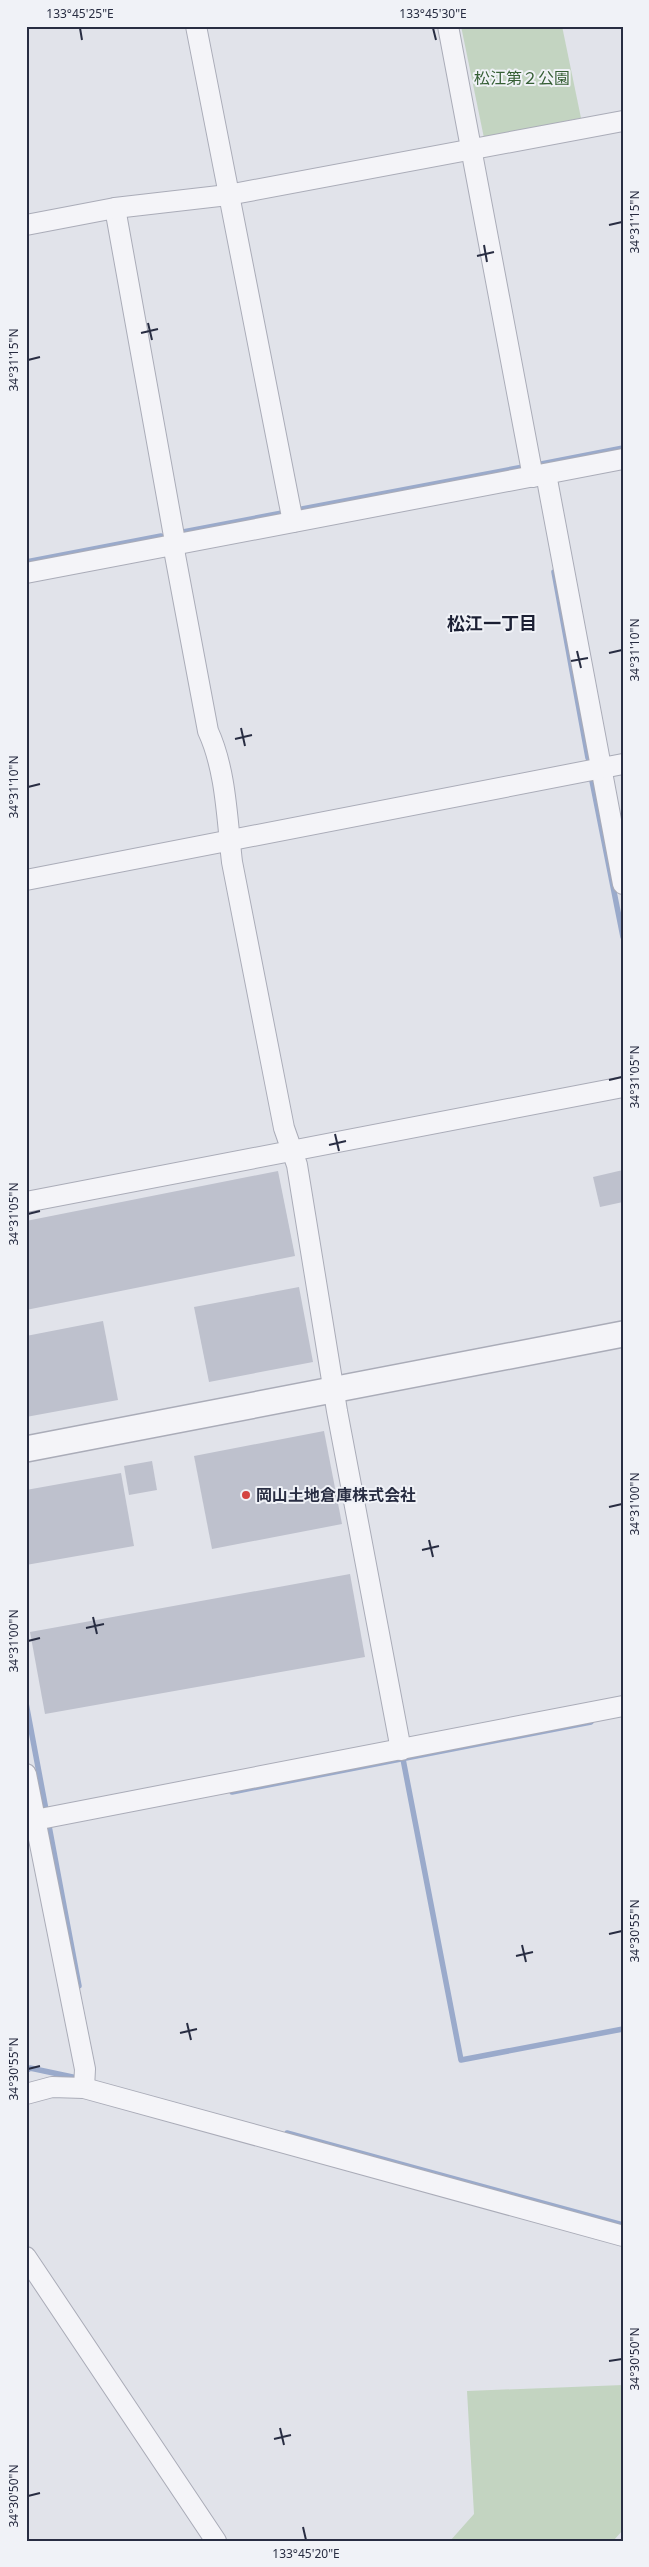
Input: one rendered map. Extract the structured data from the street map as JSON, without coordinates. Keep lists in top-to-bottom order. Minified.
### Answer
{"districts":["松江一丁目"],"parks":["松江第２公園"],"places":["岡山土地倉庫株式会社"],"coordinates":["133°45'25\"E","133°45'30\"E","34°31'15\"N","34°31'10\"N","34°31'05\"N","34°31'00\"N","34°30'55\"N","34°30'50\"N","133°45'20\"E"]}
